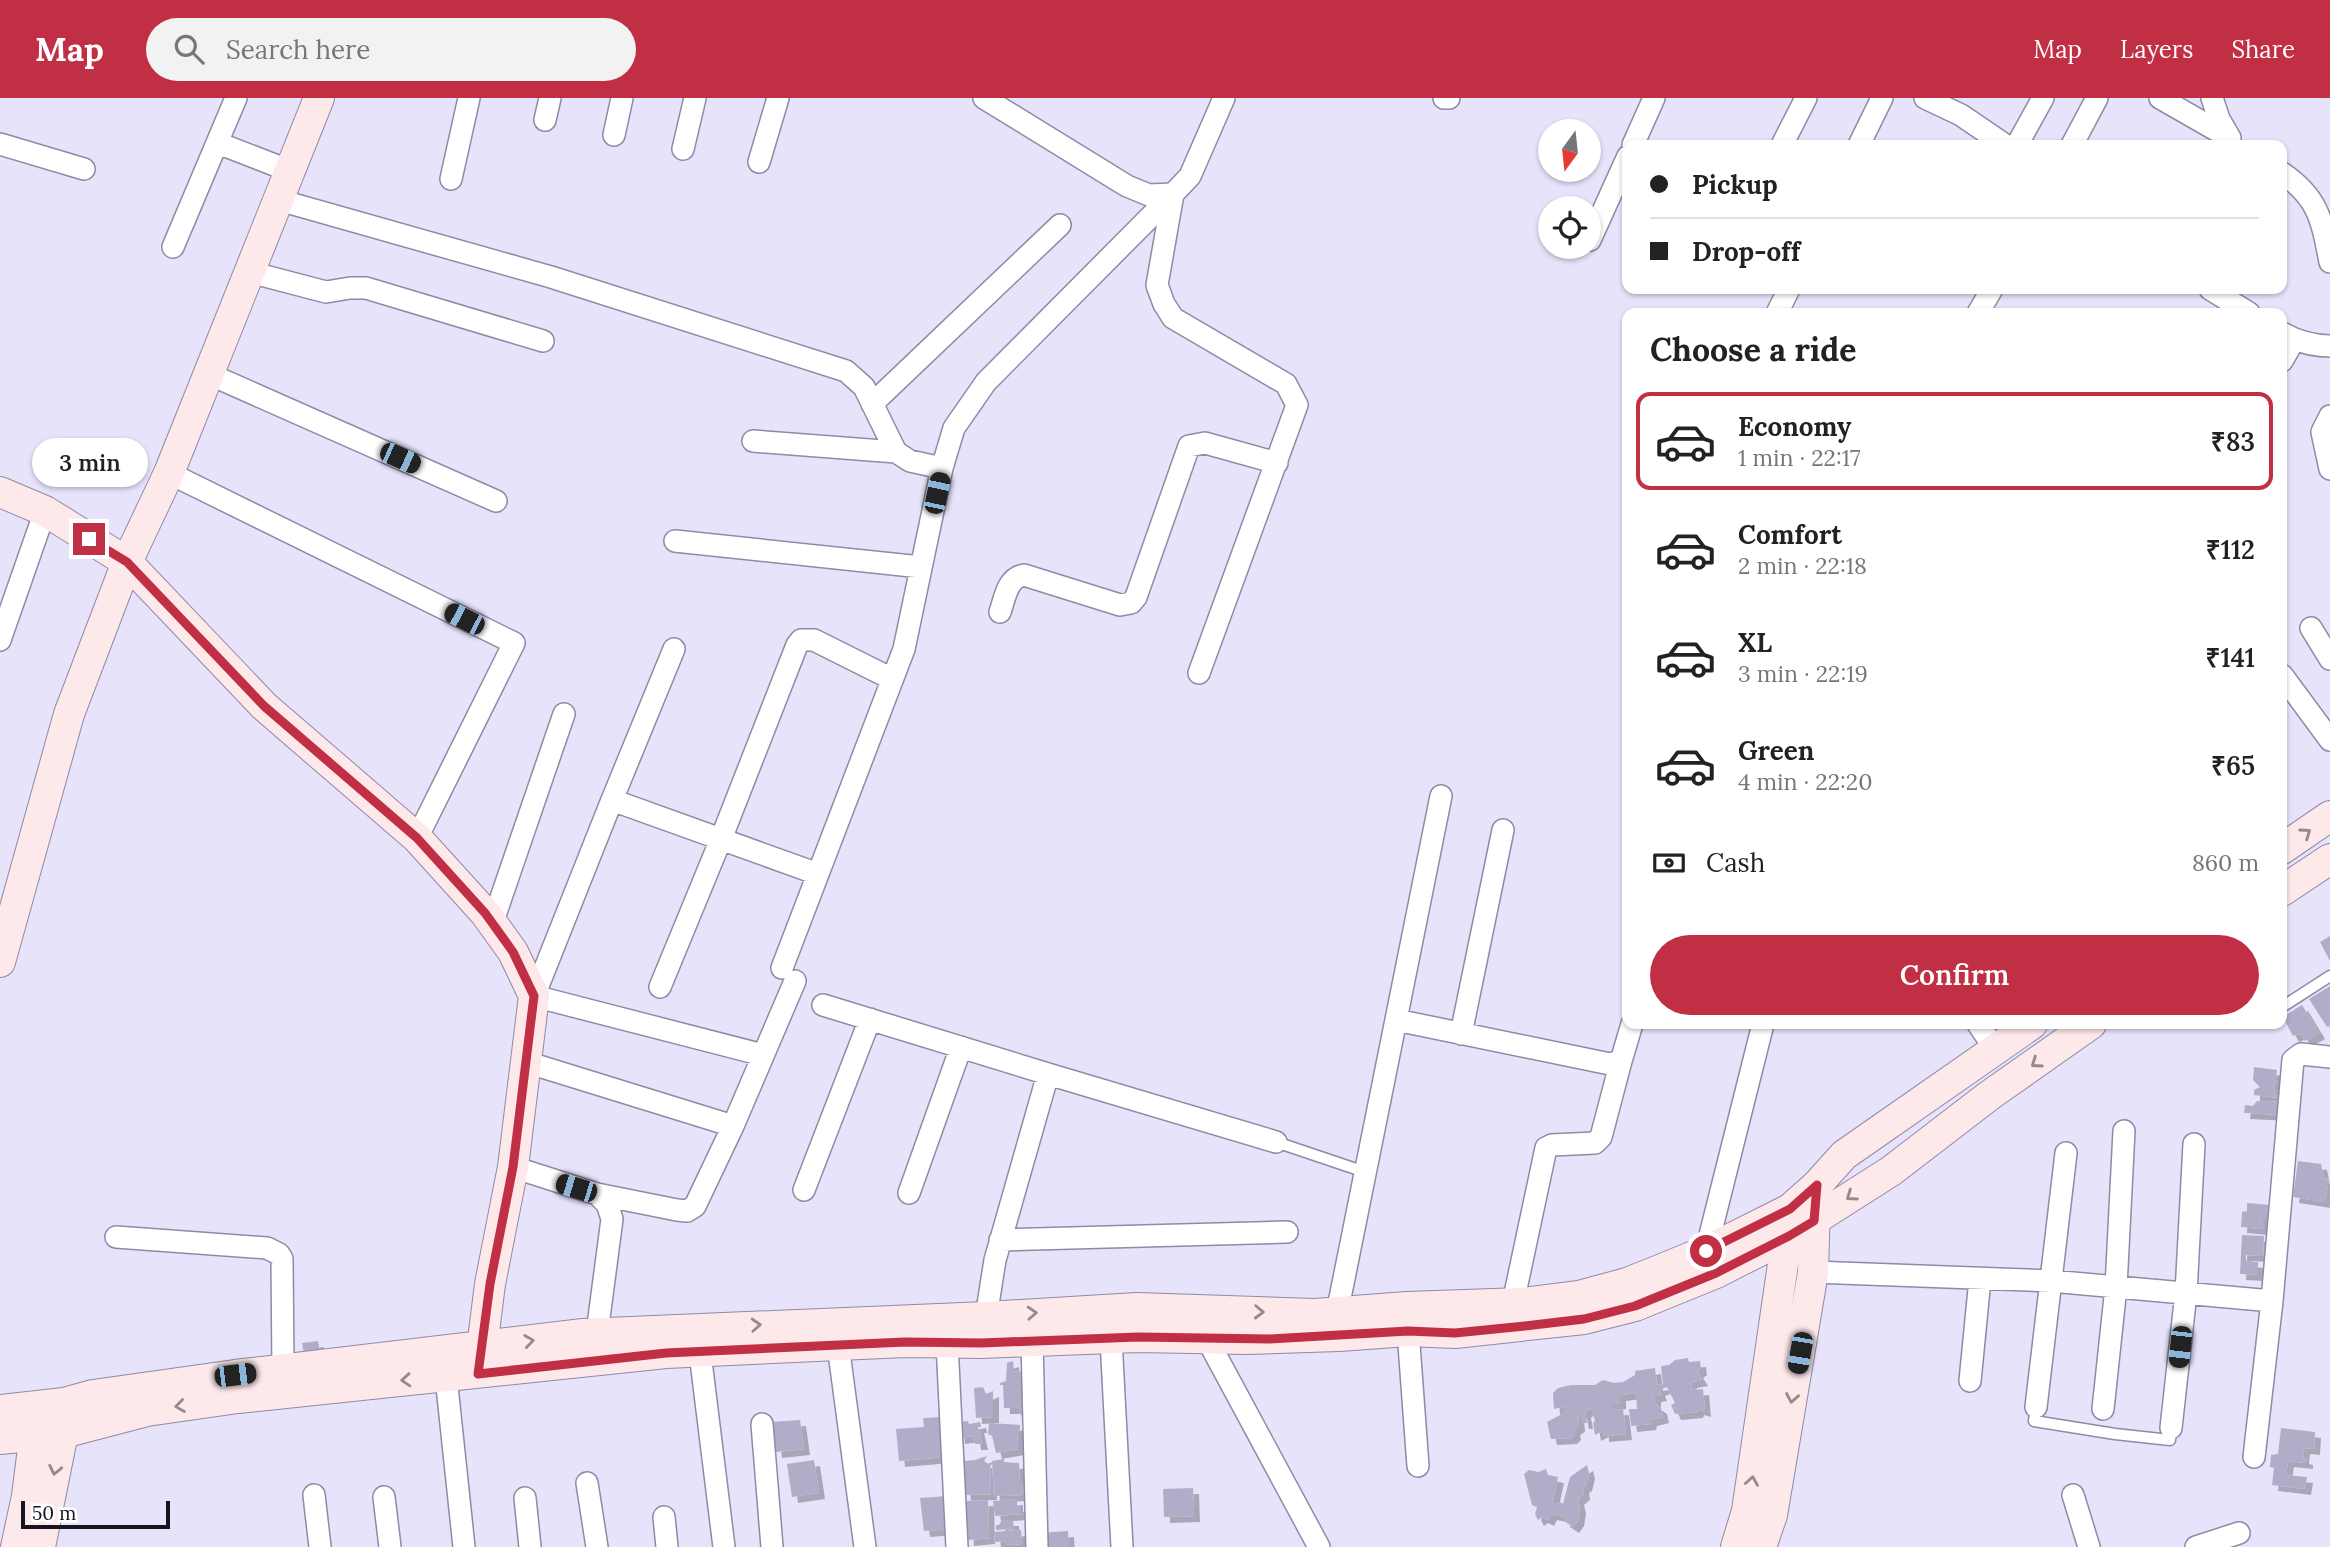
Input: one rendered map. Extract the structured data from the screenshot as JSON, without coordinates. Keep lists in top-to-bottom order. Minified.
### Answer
{"scale_bar":"50 m","north":"bottom","page":{"header":"Map","search":"Search here","nav":["Map","Layers","Share"],"banner":["Pickup","Drop-off"],"heading":"Choose a ride","list":[{"name":"Economy","note":"1 min · 22:17","value":"₹83"},{"name":"Comfort","note":"2 min · 22:18","value":"₹112"},{"name":"XL","note":"3 min · 22:19","value":"₹141"},{"name":"Green","note":"4 min · 22:20","value":"₹65"}],"bubble":"3 min","pay":["Cash","860 m"],"buttons":"Confirm","scale":"50 m"}}
